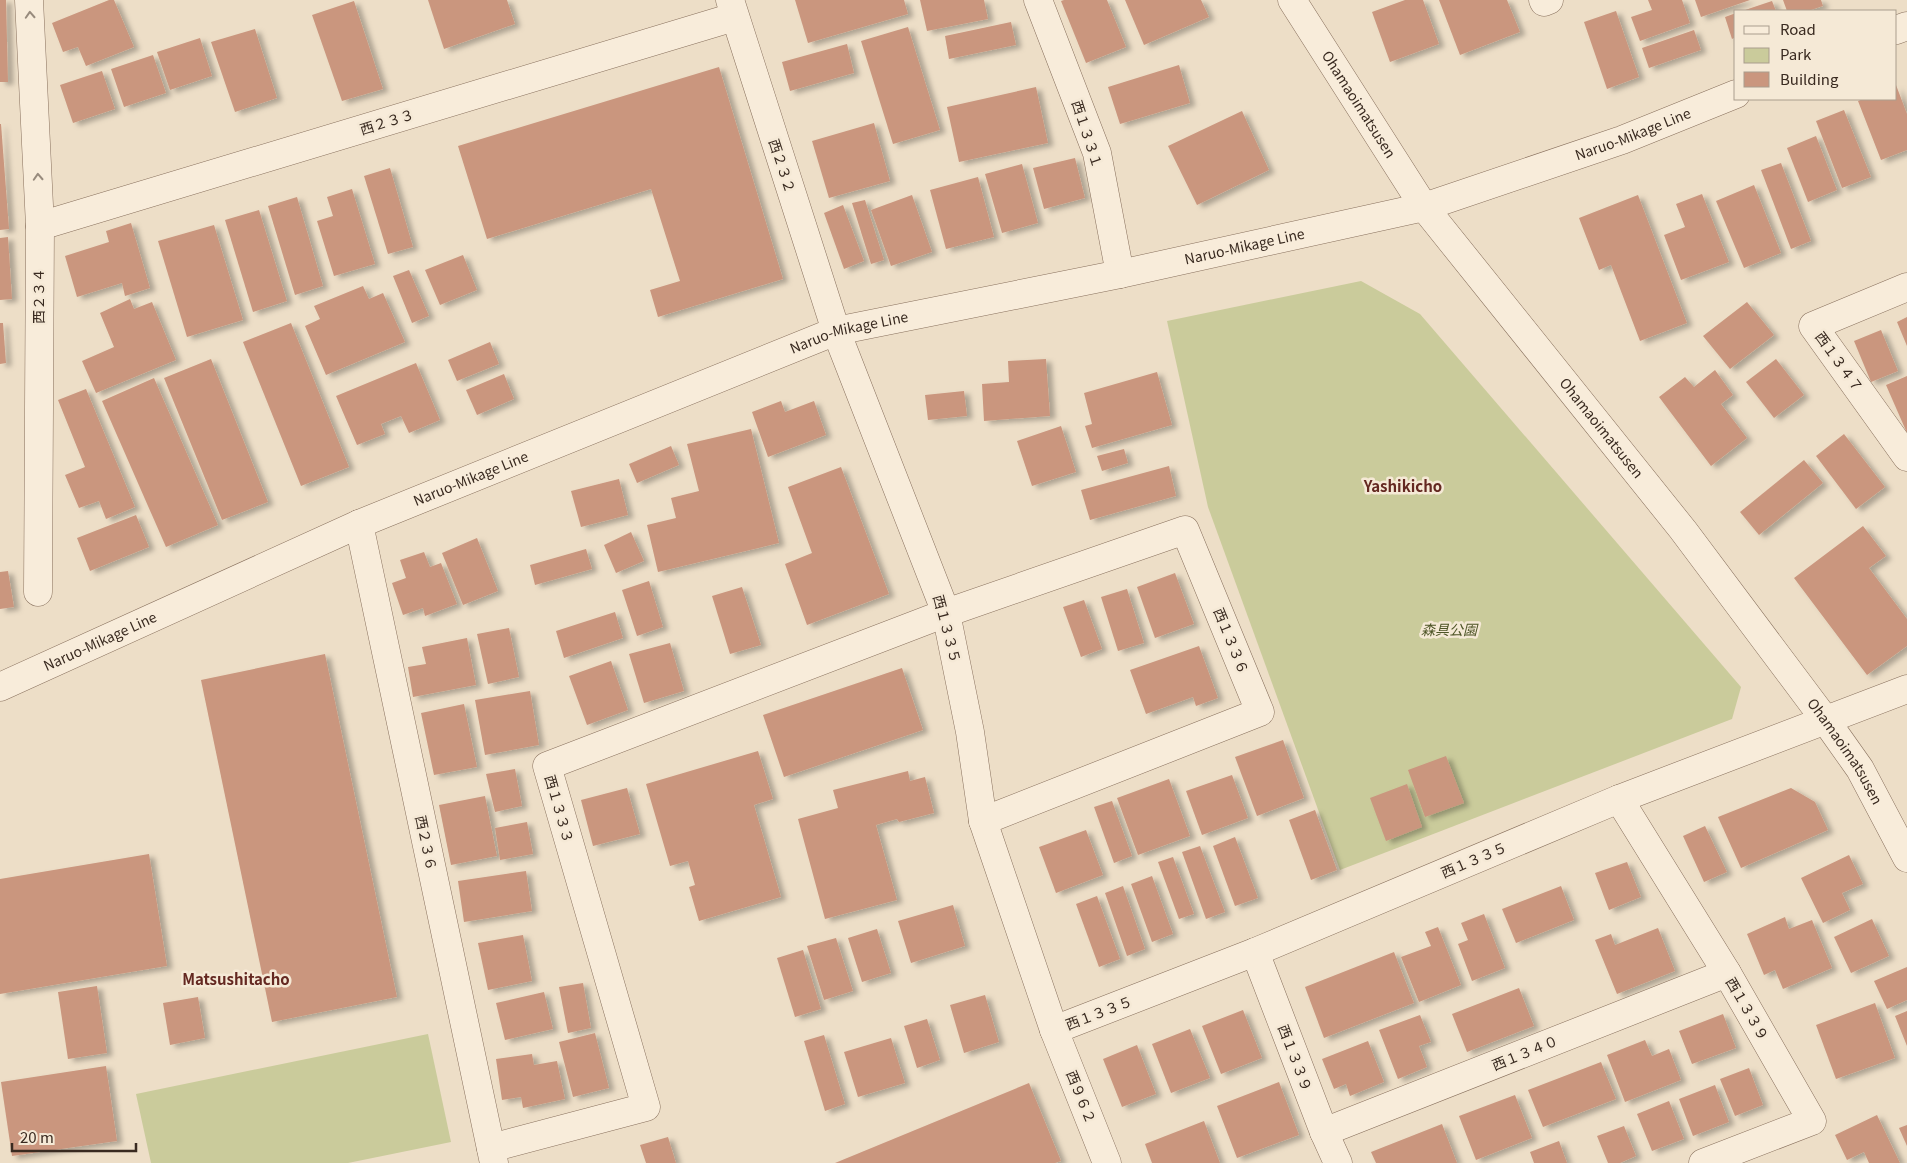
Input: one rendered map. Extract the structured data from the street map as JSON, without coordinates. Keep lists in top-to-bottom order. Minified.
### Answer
{"streets":{"street":["Ohamaoimatsusen","西２３３","西１３３１","Naruo-Mikage Line","西２３２","西２３４","西１３４７","西１３３５","西１３３６","西１３３３","西２３６","西１３３９","西１３４０","西９６２"]},"crossings":[["Ohamaoimatsusen","Naruo-Mikage Line"],["Ohamaoimatsusen","西１３３５"],["西２３３","西２３２"],["西２３３","西２３４"],["西１３３１","Naruo-Mikage Line"],["Naruo-Mikage Line","西２３２"],["Naruo-Mikage Line","西１３３５"],["Naruo-Mikage Line","西２３６"],["西２３２","西１３３５"],["西１３３５","西１３３６"],["西１３３５","西１３３３"],["西１３３５","西１３３９"],["西１３３５","西９６２"],["西１３３６","西１３３３"],["西１３３３","西２３６"],["西１３３９","西１３４０"]],"one_way":["西２３４"],"districts":["Yashikicho","Matsushitacho"],"parks":["森具公園"],"legend":["Road","Park","Building"],"scale_bar":"20 m"}
